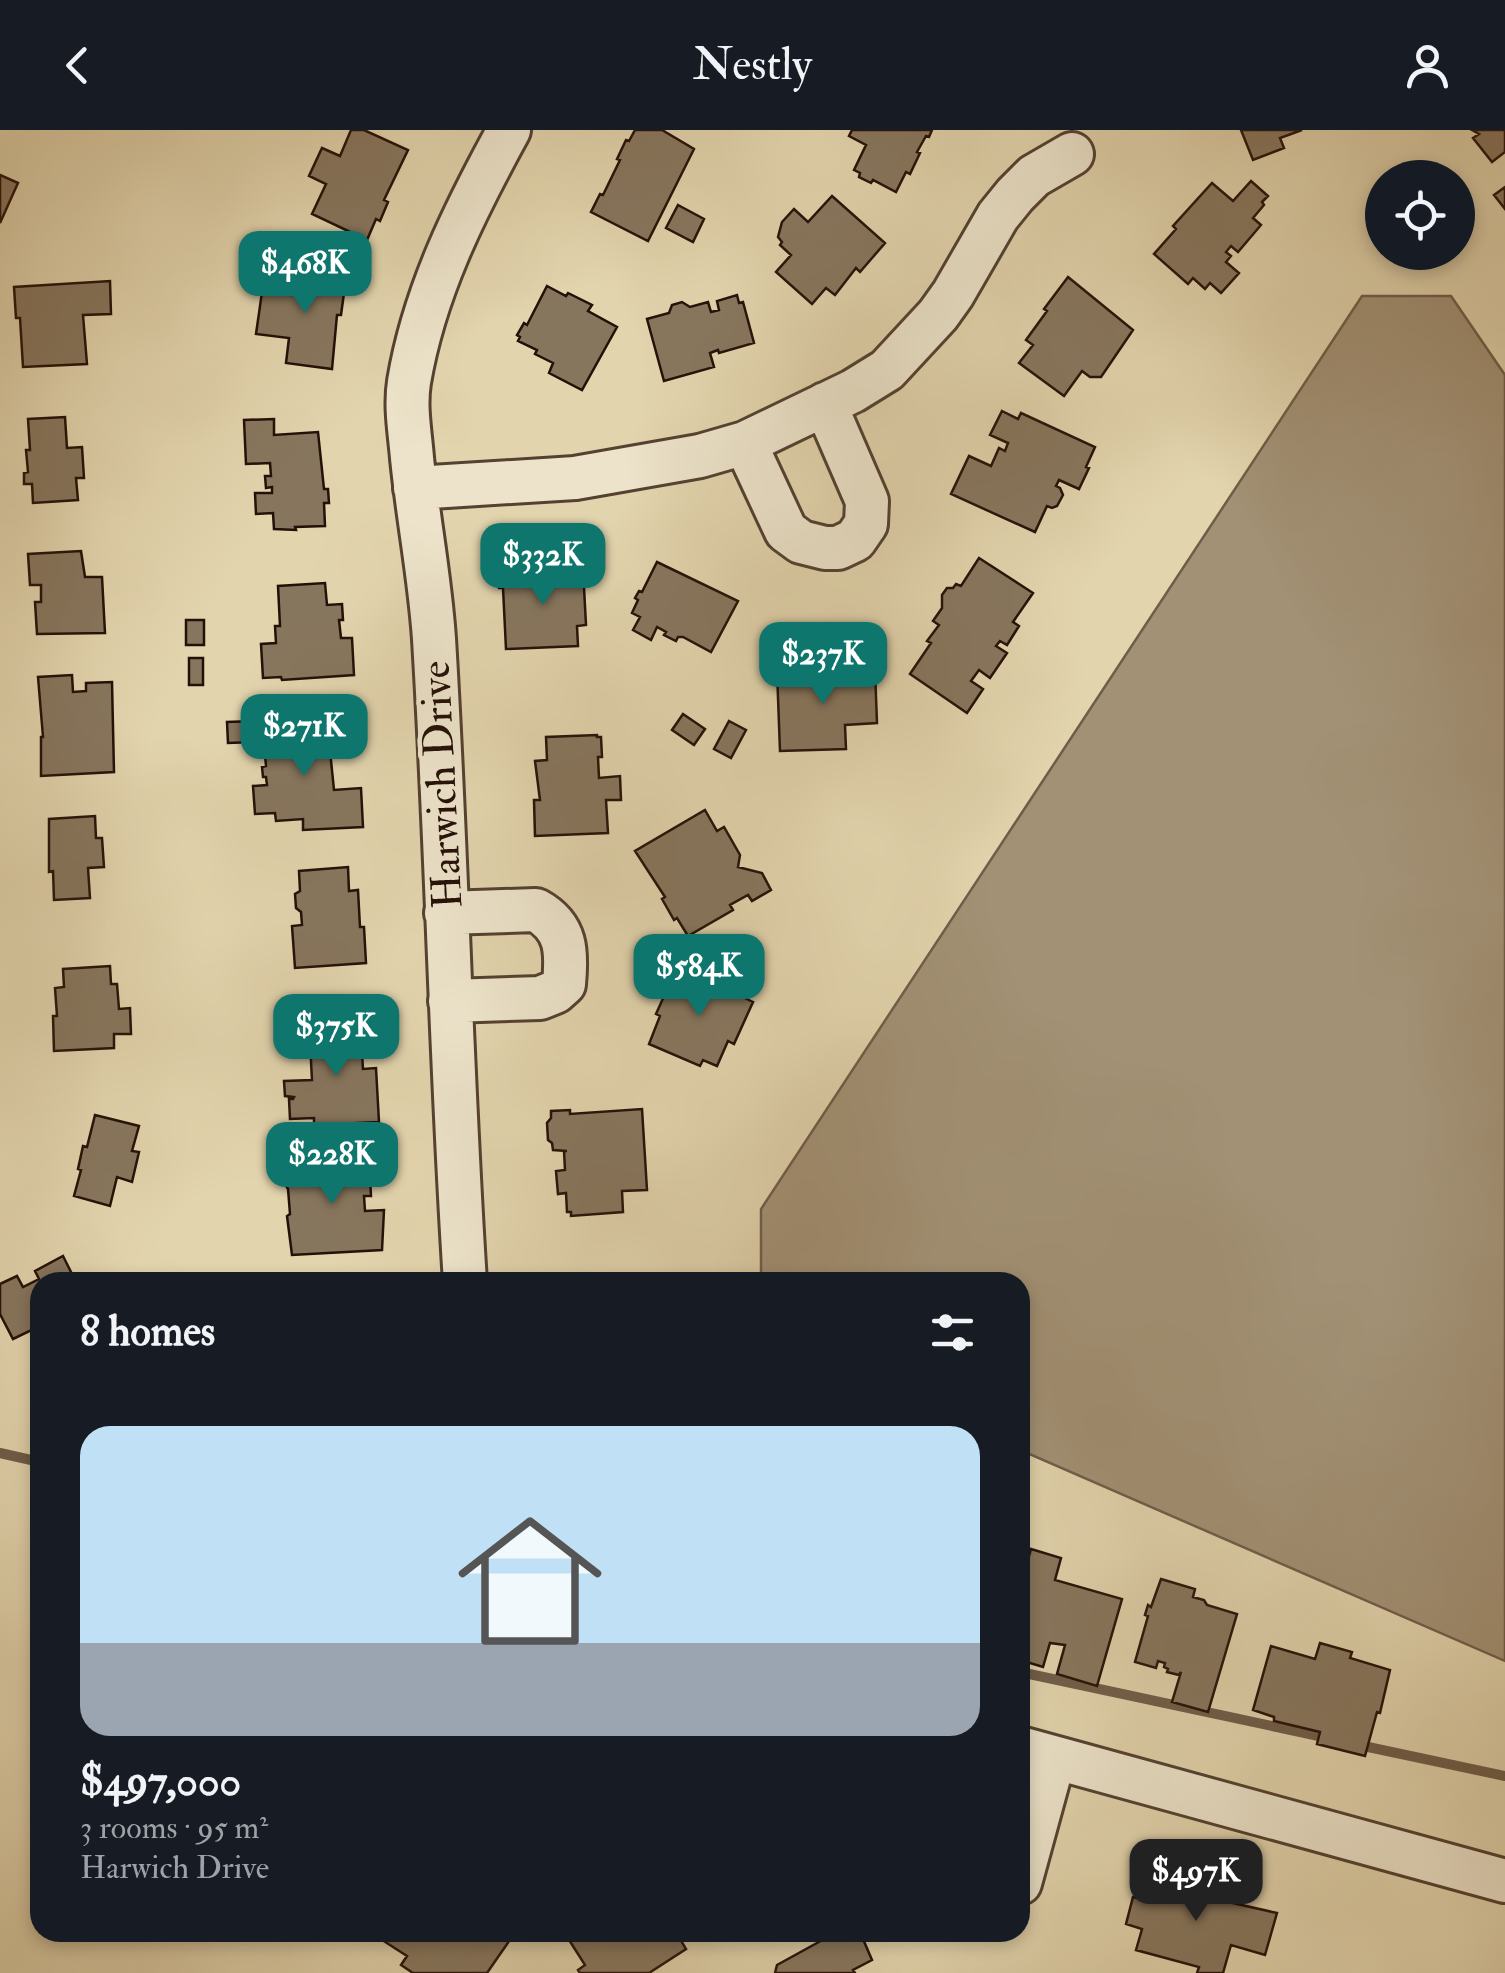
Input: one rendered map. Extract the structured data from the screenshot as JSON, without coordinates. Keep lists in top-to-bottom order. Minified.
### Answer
{"streets":{"street":["Harwich Drive"]},"page":{"header":"Nestly","price":["$468K","$332K","$237K","$271K","$584K","$375K","$228K","$497K"],"heading":"8 homes","list":[{"name":"$497,000","note":"3 rooms · 95 m² · Harwich Drive"}]}}
